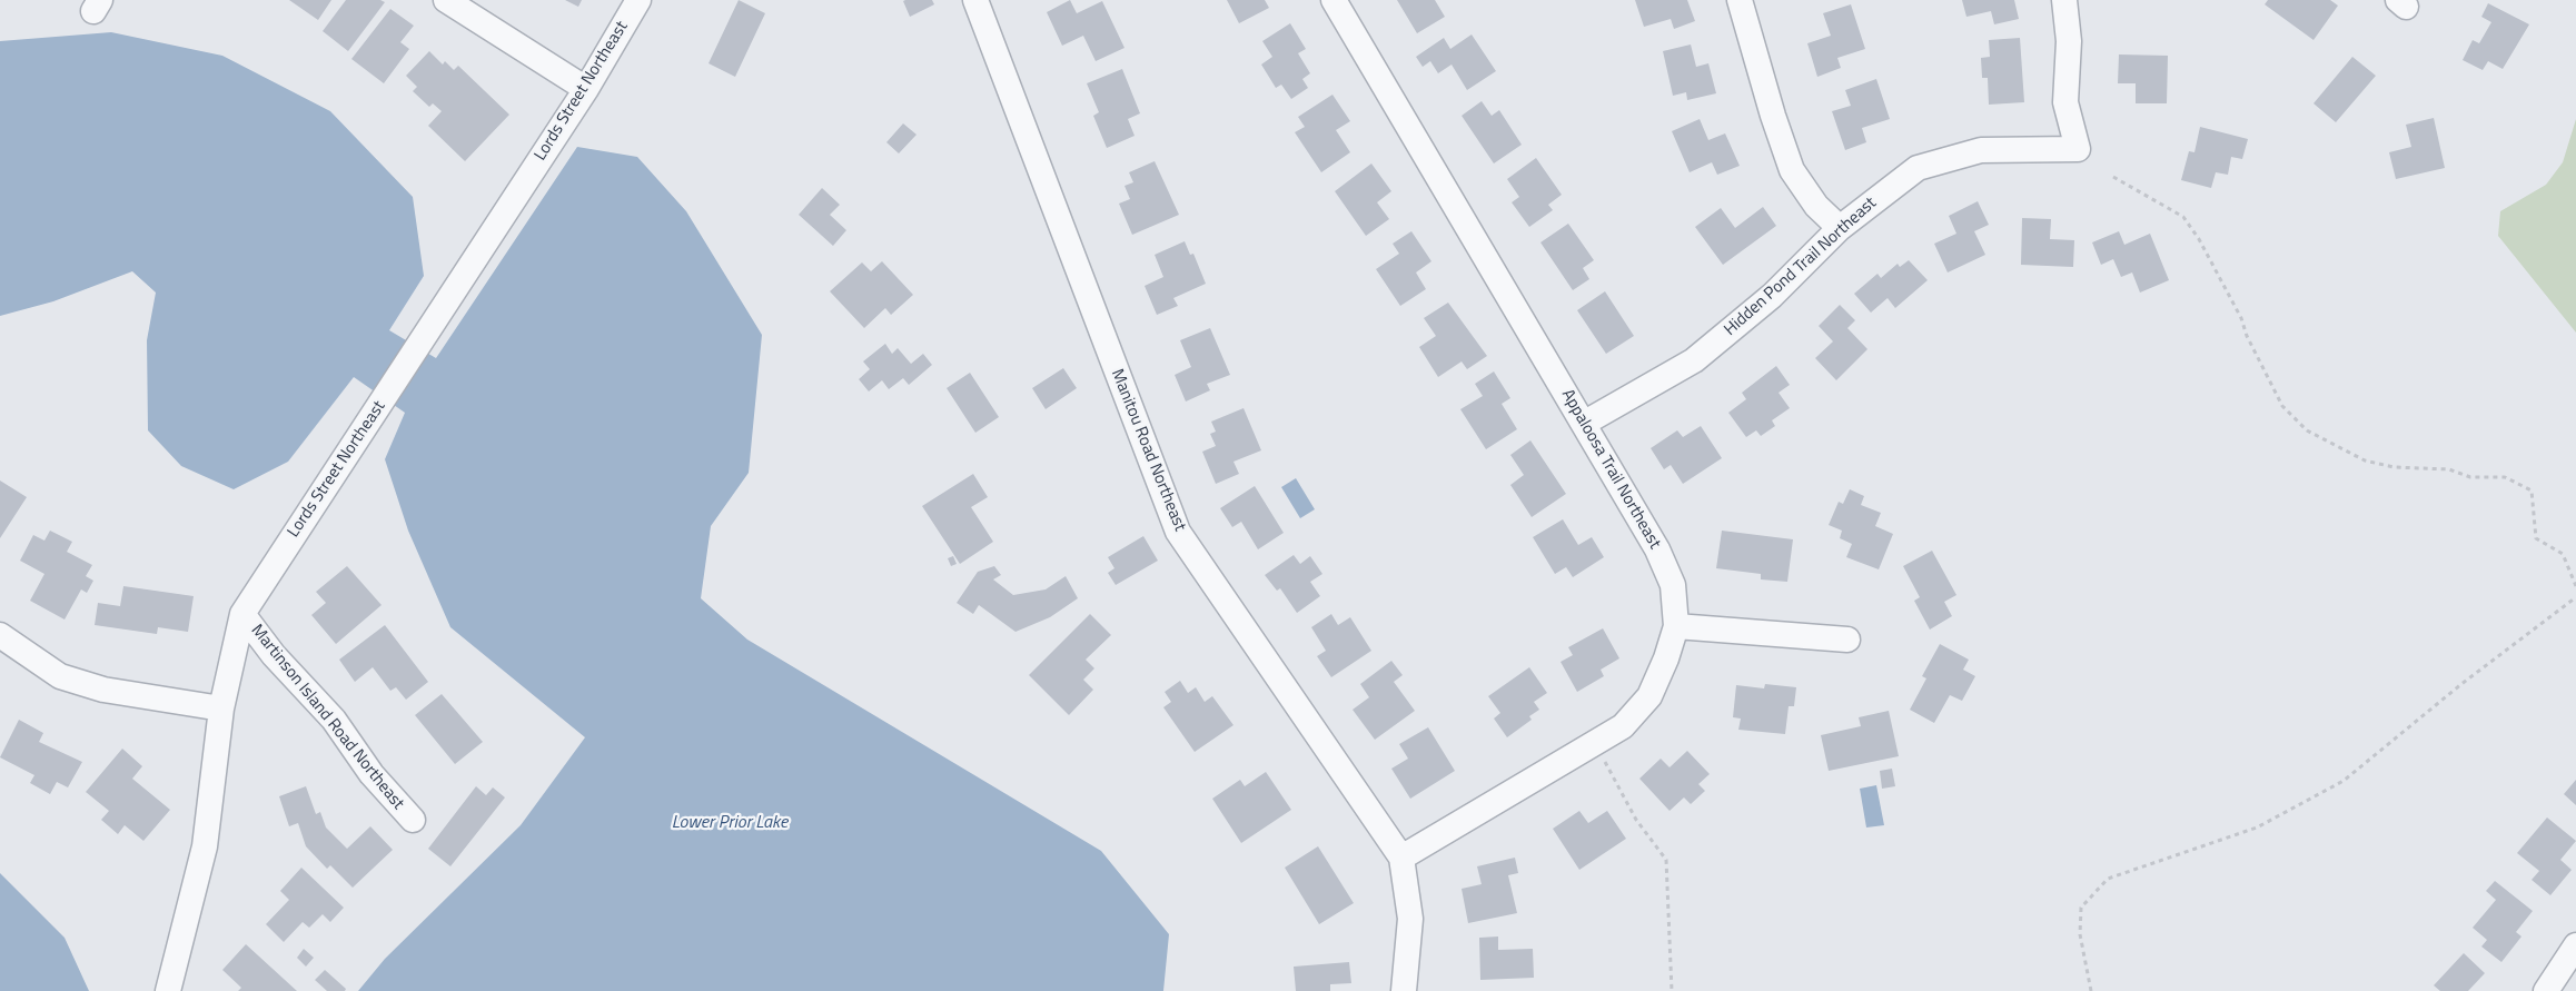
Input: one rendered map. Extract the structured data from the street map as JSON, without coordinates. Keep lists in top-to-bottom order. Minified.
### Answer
{"streets":{"street":["Lords Street Northeast","Hidden Pond Trail Northeast","Manitou Road Northeast","Appaloosa Trail Northeast","Martinson Island Road Northeast"]},"crossings":[["Lords Street Northeast","Martinson Island Road Northeast"],["Hidden Pond Trail Northeast","Appaloosa Trail Northeast"],["Manitou Road Northeast","Appaloosa Trail Northeast"]],"water":["Lower Prior Lake"]}
